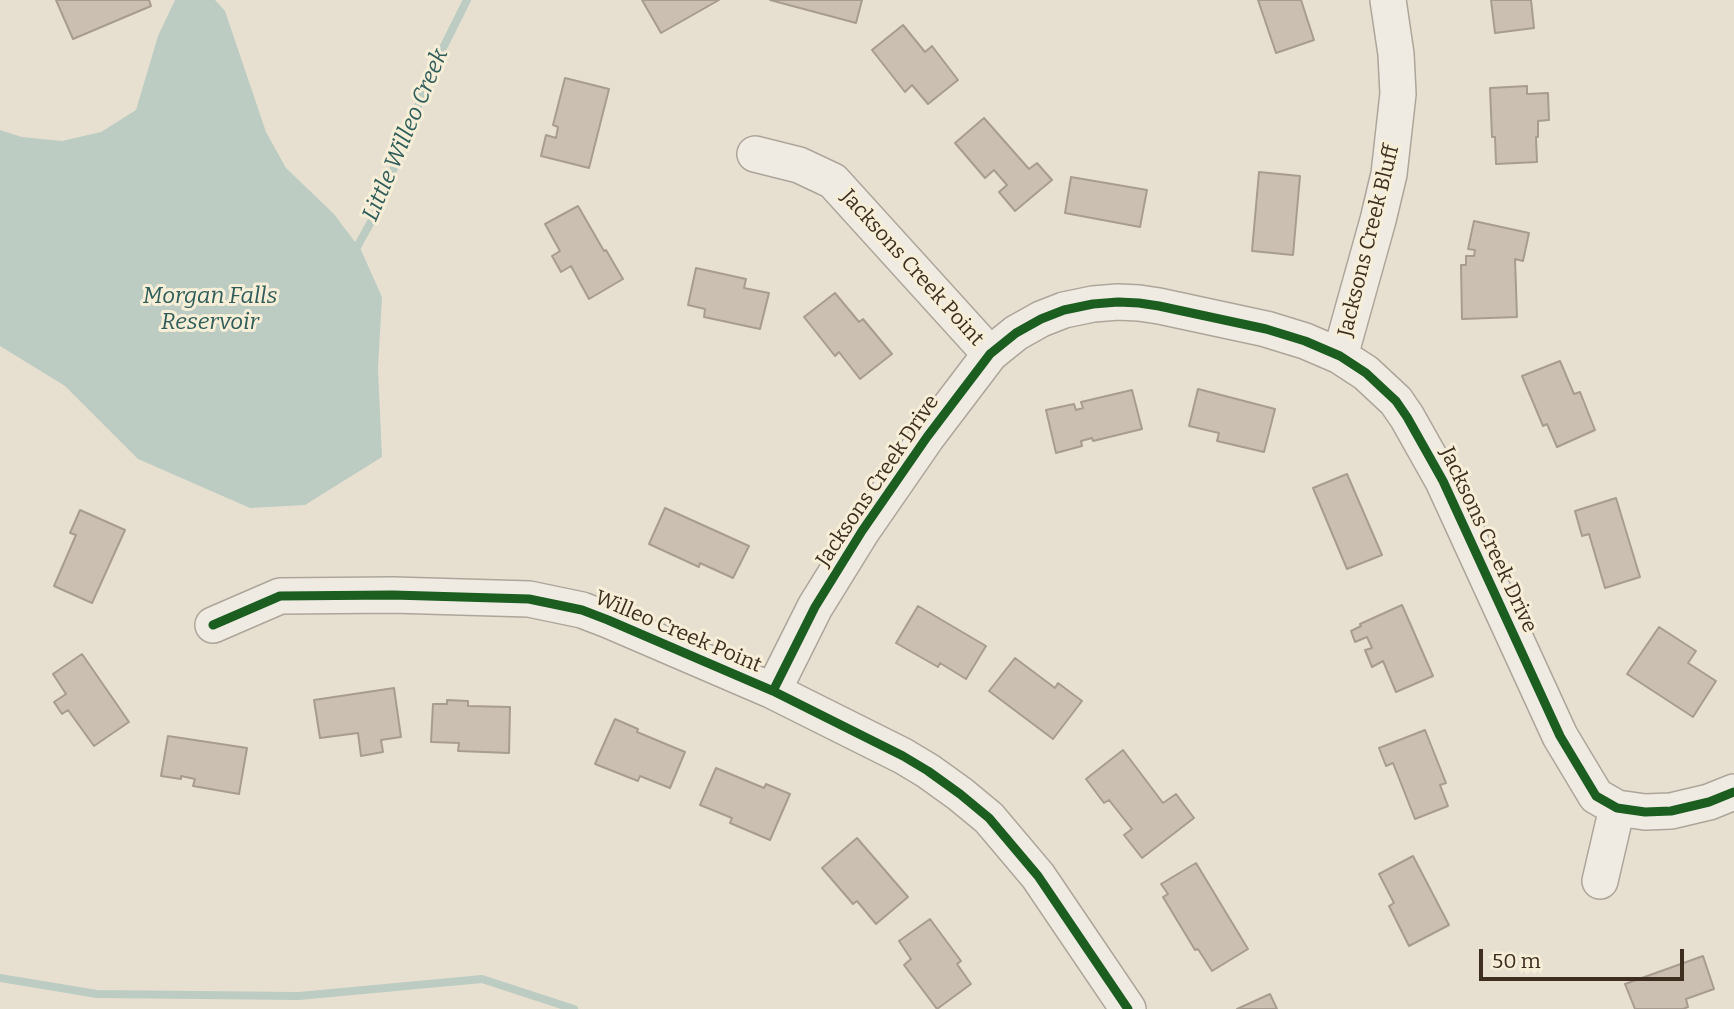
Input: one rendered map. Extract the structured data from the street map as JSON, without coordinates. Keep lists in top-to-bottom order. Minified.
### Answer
{"streets":{"street":["Jacksons Creek Bluff","Jacksons Creek Point","Jacksons Creek Drive","Willeo Creek Point"]},"crossings":[["Jacksons Creek Bluff","Jacksons Creek Drive"],["Jacksons Creek Point","Jacksons Creek Drive"],["Jacksons Creek Drive","Willeo Creek Point"]],"water":["Little Willeo Creek","Morgan Falls Reservoir"],"scale_bar":"50 m"}
